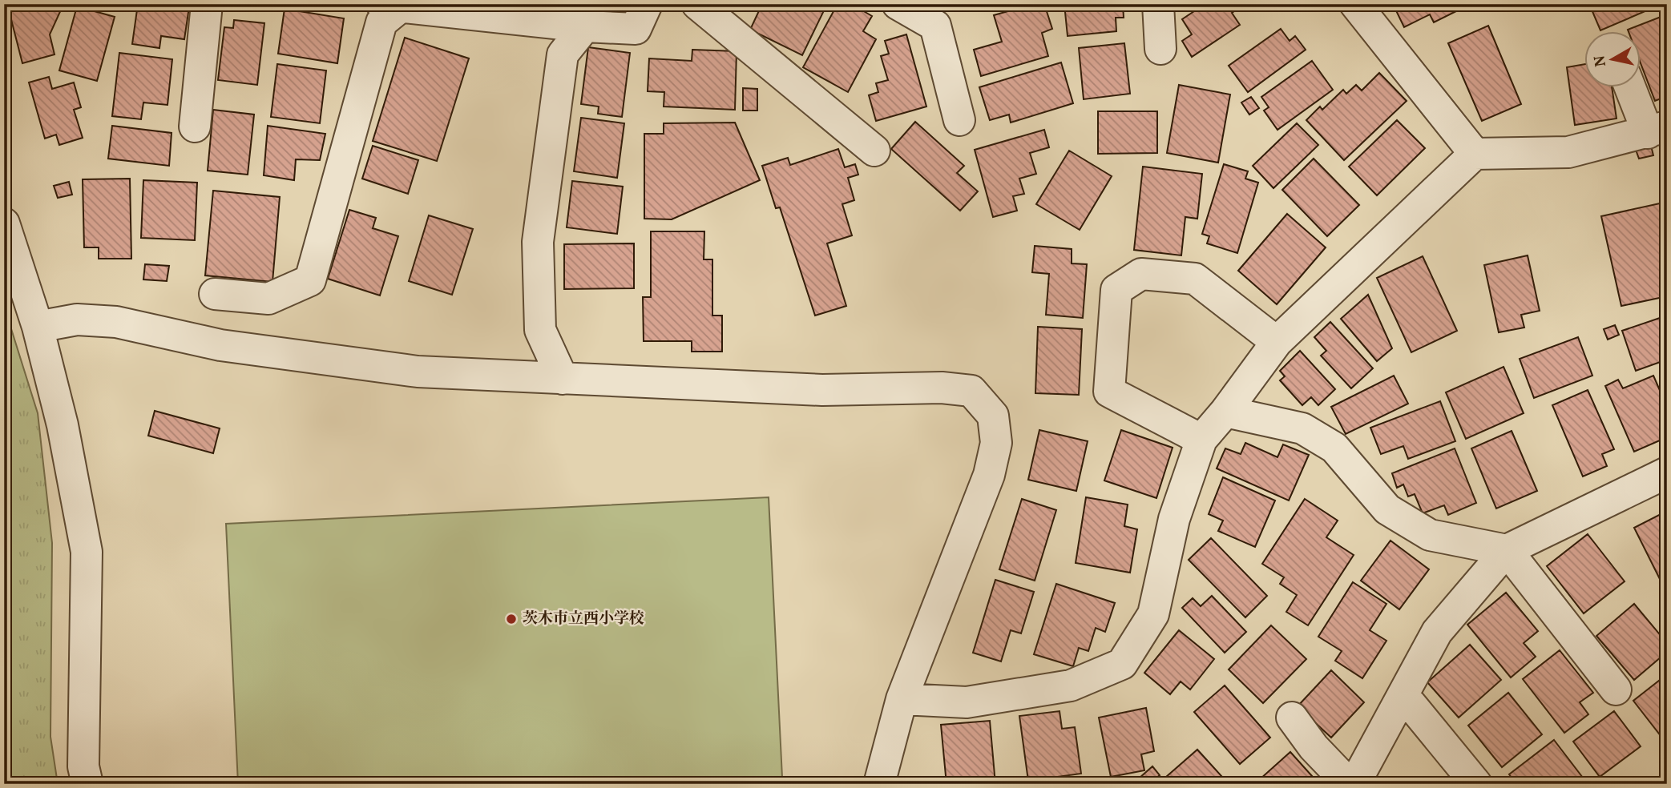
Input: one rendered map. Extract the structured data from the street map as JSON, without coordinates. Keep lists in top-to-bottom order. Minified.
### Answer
{"places":["茨木市立西小学校"],"north":"left"}
